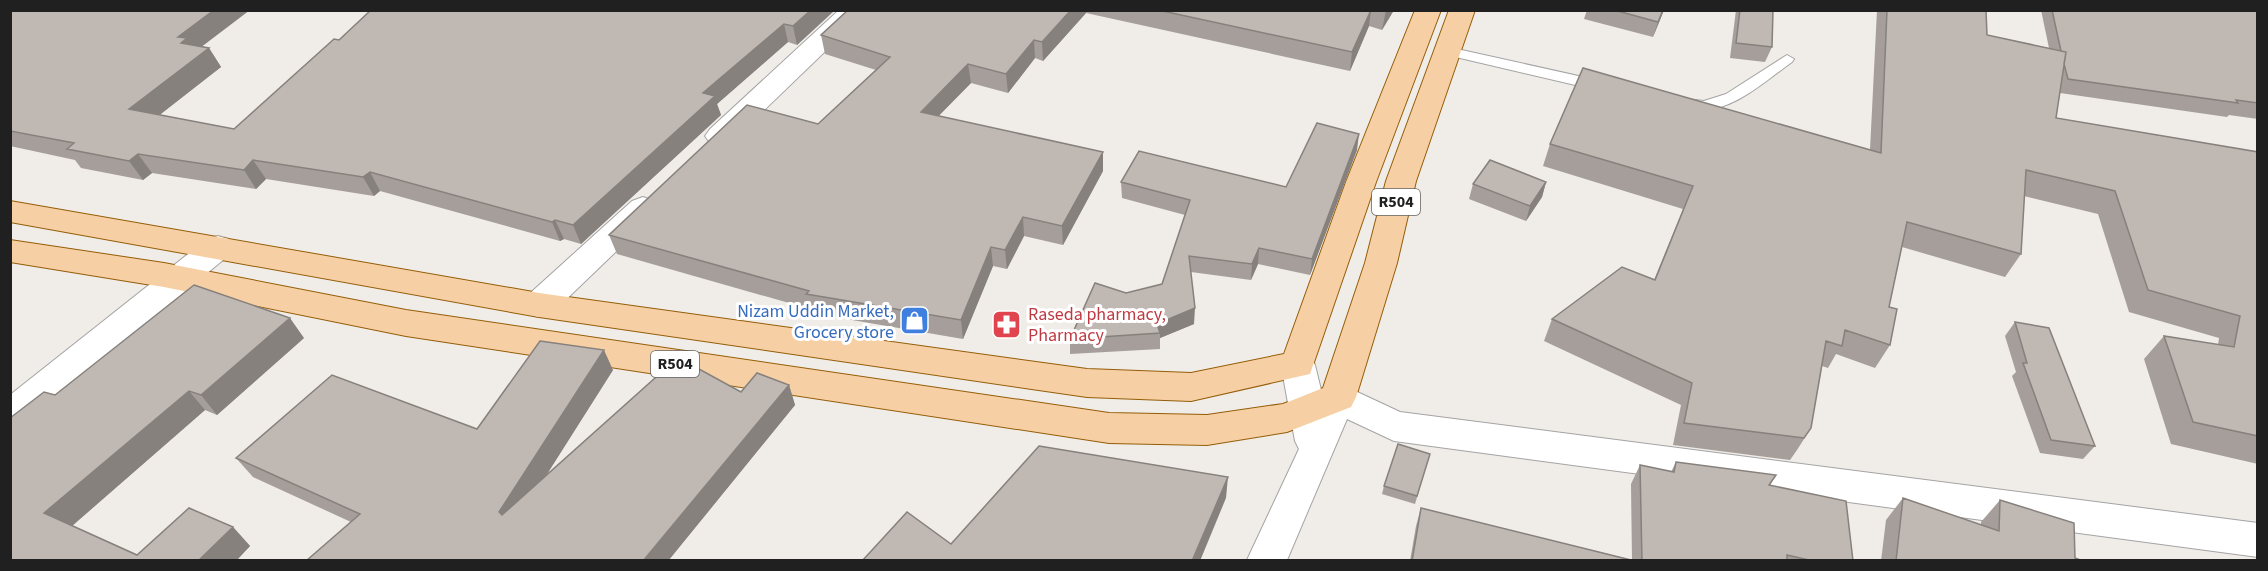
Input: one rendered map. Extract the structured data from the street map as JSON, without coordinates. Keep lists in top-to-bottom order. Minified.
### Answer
{"streets":{"main road":["R504"]},"places":{"shop":["Nizam Uddin Market, Grocery store"],"pharmacy":["Raseda pharmacy, Pharmacy"]}}
